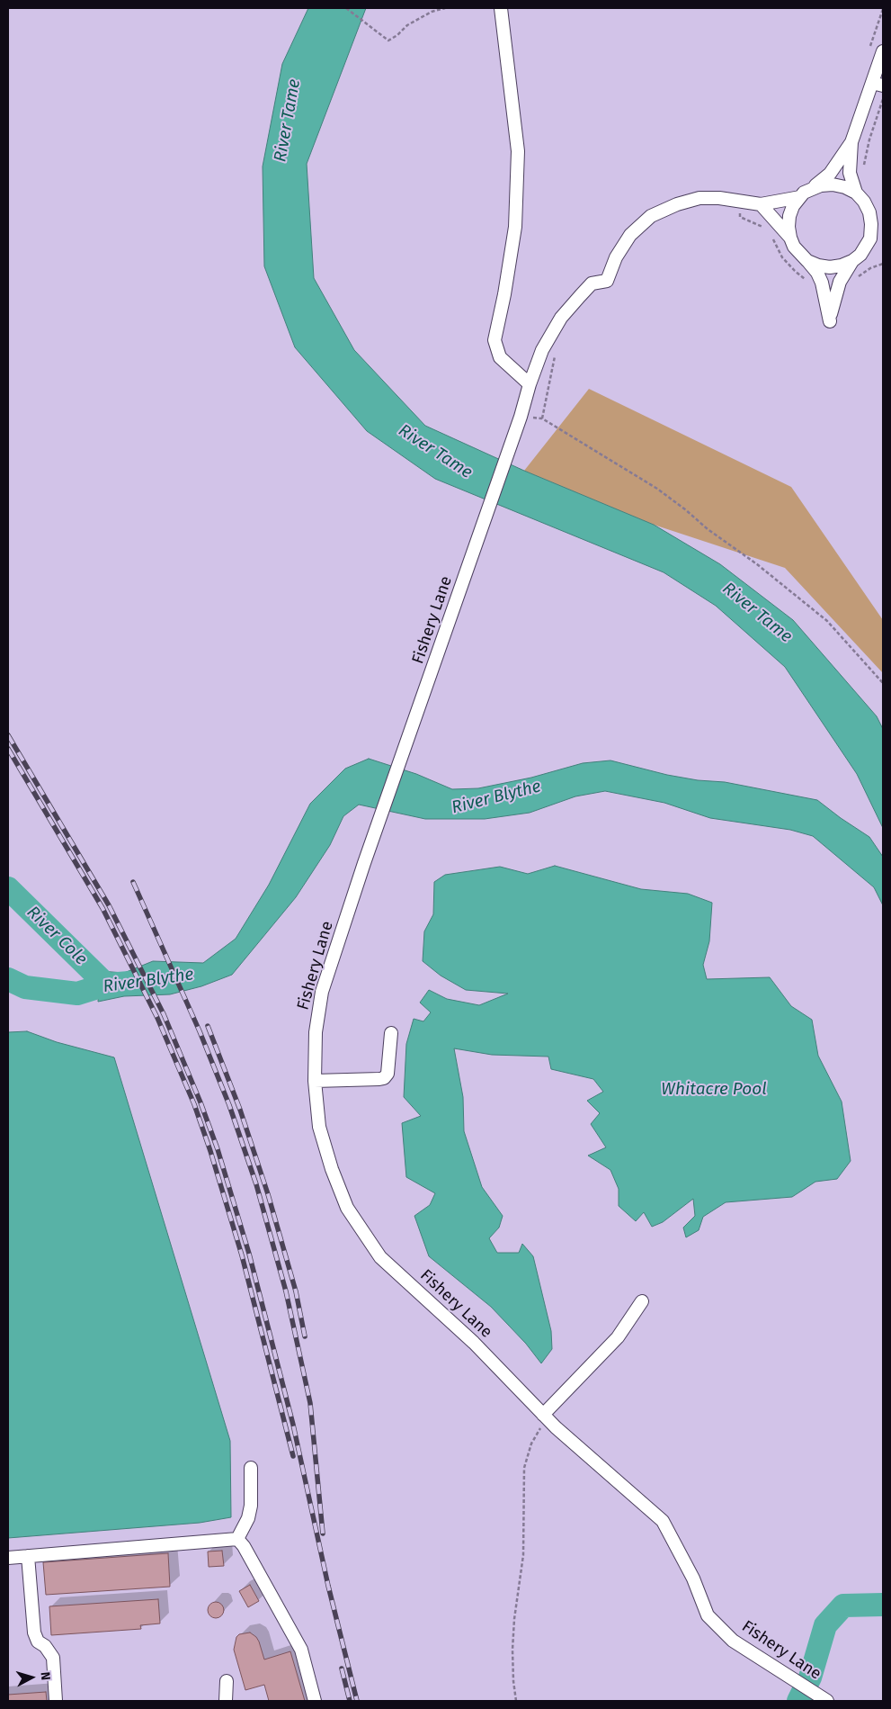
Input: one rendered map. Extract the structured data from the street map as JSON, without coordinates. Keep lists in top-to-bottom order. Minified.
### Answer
{"streets":{"street":["Fishery Lane"]},"water":["River Tame","River Blythe","River Cole","Whitacre Pool"],"north":"right"}
